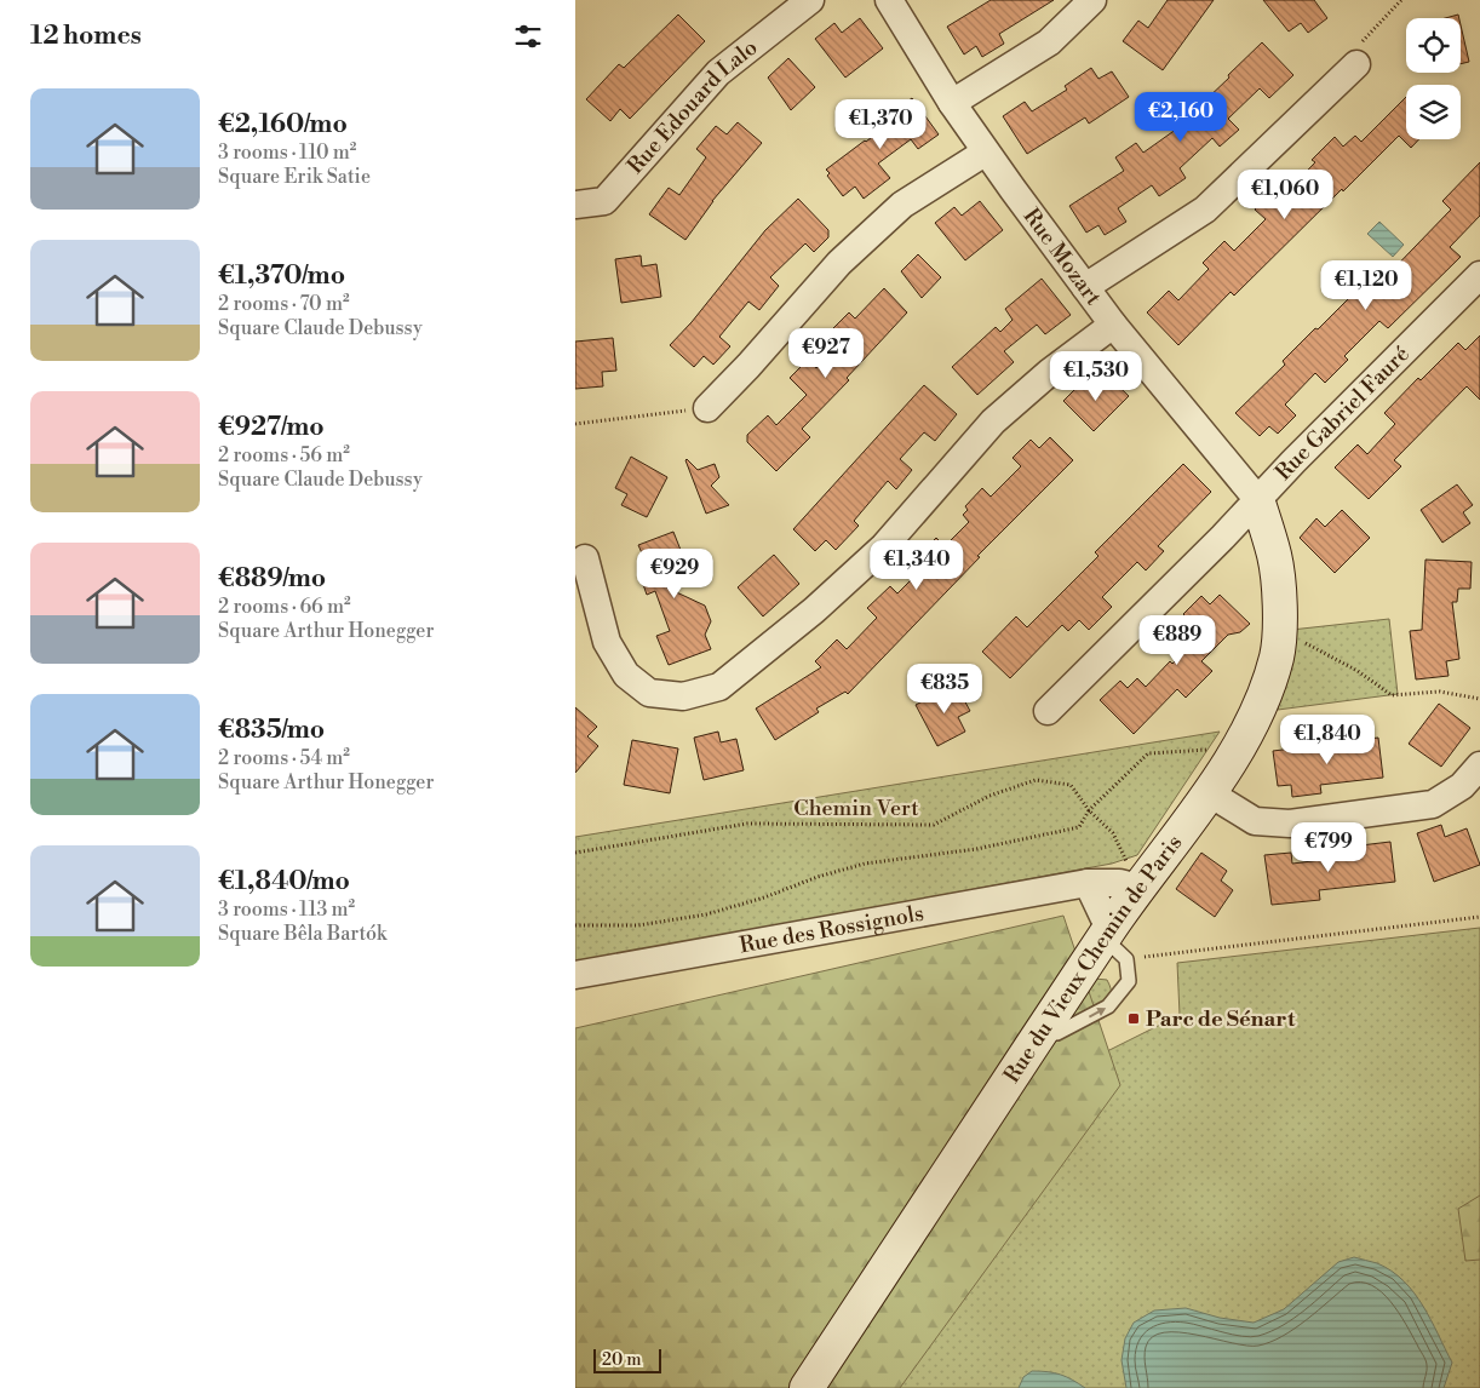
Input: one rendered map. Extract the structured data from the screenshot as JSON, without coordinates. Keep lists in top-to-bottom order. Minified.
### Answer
{"streets":{"street":["Rue Edouard Lalo","Rue Mozart","Rue Gabriel Fauré","Rue des Rossignols","Rue du Vieux Chemin de Paris"],"path":["Chemin Vert"]},"crossings":[["Rue Mozart","Rue Gabriel Fauré"],["Rue Mozart","Rue du Vieux Chemin de Paris"],["Rue Gabriel Fauré","Rue du Vieux Chemin de Paris"],["Chemin Vert","Rue des Rossignols"],["Chemin Vert","Rue du Vieux Chemin de Paris"],["Rue des Rossignols","Rue du Vieux Chemin de Paris"]],"places":{"transit":["Parc de Sénart"]},"scale_bar":"20 m","page":{"heading":"12 homes","list":[{"name":"€2,160/mo","note":"3 rooms · 110 m² · Square Erik Satie"},{"name":"€1,370/mo","note":"2 rooms · 70 m² · Square Claude Debussy"},{"name":"€927/mo","note":"2 rooms · 56 m² · Square Claude Debussy"},{"name":"€889/mo","note":"2 rooms · 66 m² · Square Arthur Honegger"},{"name":"€835/mo","note":"2 rooms · 54 m² · Square Arthur Honegger"},{"name":"€1,840/mo","note":"3 rooms · 113 m² · Square Bêla Bartók"}],"price":["€2,160","€1,370","€1,060","€1,120","€927","€1,530","€1,340","€929","€889","€835","€1,840","€799"],"scale":"20 m"}}
